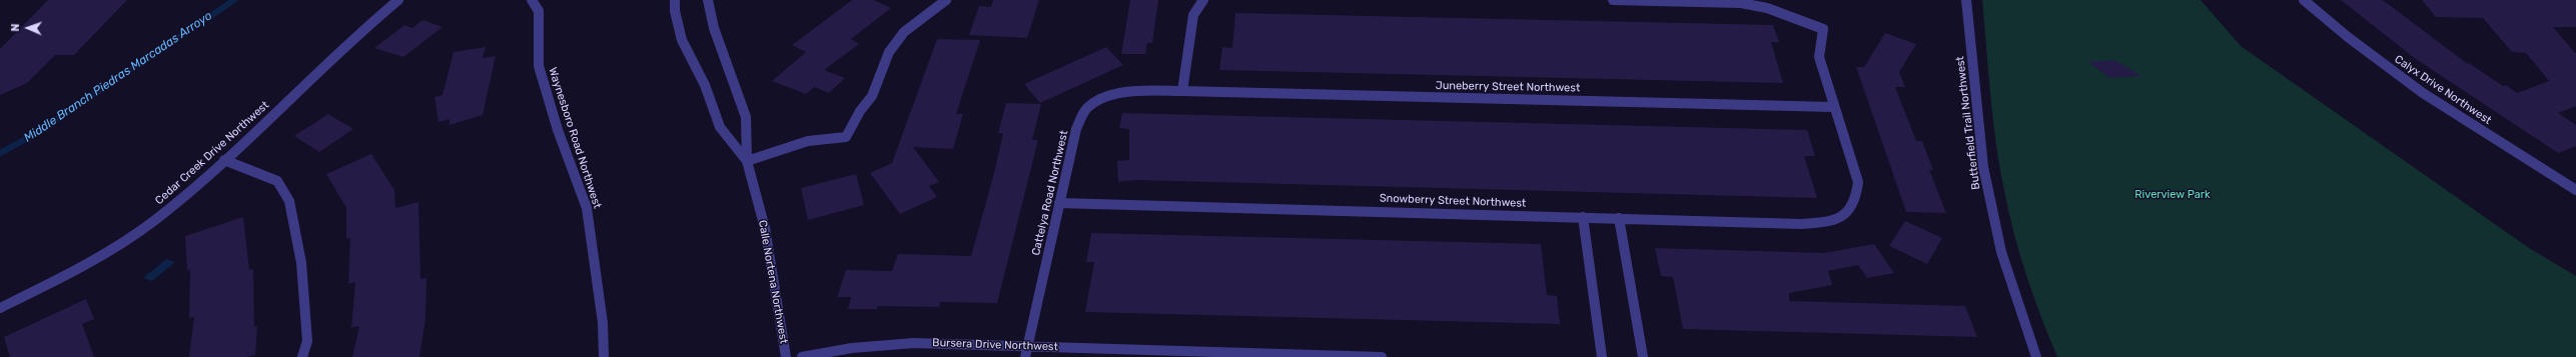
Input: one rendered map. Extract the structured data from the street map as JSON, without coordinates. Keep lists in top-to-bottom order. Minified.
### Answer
{"streets":{"street":["Juneberry Street Northwest","Calyx Drive Northwest","Butterfield Trail Northwest","Waynesboro Road Northwest","Cedar Creek Drive Northwest","Cattelya Road Northwest","Snowberry Street Northwest","Calle Nortena Northwest","Bursera Drive Northwest"]},"crossings":[["Juneberry Street Northwest","Cattelya Road Northwest"],["Juneberry Street Northwest","Snowberry Street Northwest"],["Cattelya Road Northwest","Snowberry Street Northwest"],["Cattelya Road Northwest","Bursera Drive Northwest"]],"water":["Middle Branch Piedras Marcadas Arroyo"],"parks":["Riverview Park"],"north":"left"}
